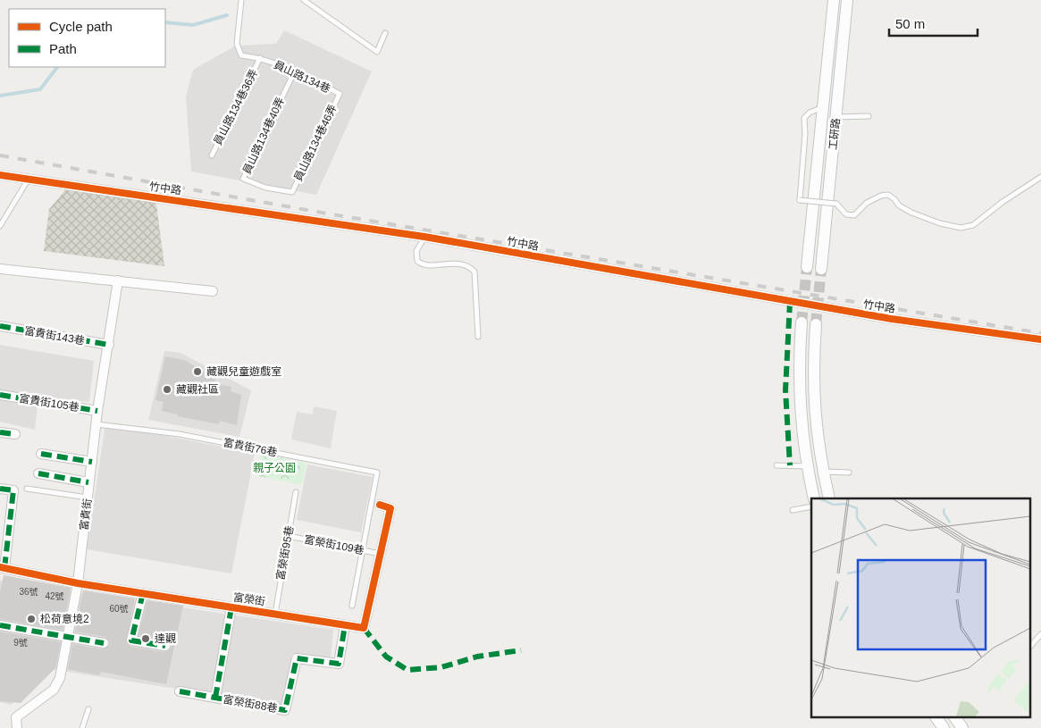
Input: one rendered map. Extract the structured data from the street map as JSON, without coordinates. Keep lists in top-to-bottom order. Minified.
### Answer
{"streets":{"street":["工研路","竹中路","富貴街143巷","富貴街105巷","富貴街","富榮街","富榮街88巷"],"lane":["員山路134巷","員山路134巷36弄","員山路134巷40弄","員山路134巷46弄","富貴街76巷","富榮街109巷","富榮街95巷"]},"crossings":[["員山路134巷","員山路134巷36弄"],["員山路134巷","員山路134巷40弄"],["員山路134巷","員山路134巷46弄"],["員山路134巷40弄","員山路134巷46弄"],["富貴街143巷","富貴街"],["富貴街105巷","富貴街"],["富貴街76巷","富貴街"],["富貴街76巷","富榮街109巷"],["富貴街76巷","富榮街"],["富貴街","富榮街"],["富榮街109巷","富榮街95巷"],["富榮街109巷","富榮街"],["富榮街95巷","富榮街"],["富榮街","富榮街88巷"]],"parks":["親子公園"],"places":["藏觀兒童遊戲室","藏觀社區","松荷意境2","達觀"],"house_numbers":["36號","42號","60號","9號"],"legend":["Cycle path","Path"],"scale_bar":"50 m"}
